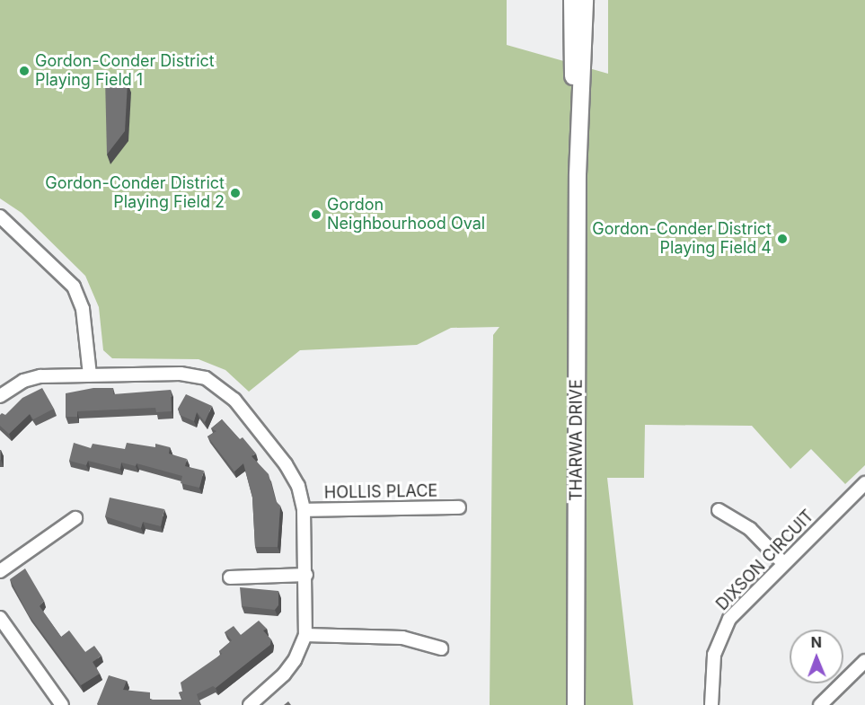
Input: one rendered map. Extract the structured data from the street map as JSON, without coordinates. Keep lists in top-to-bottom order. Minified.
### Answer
{"streets":{"main road":["THARWA DRIVE"],"street":["HOLLIS PLACE","DIXSON CIRCUIT"]},"places":["Gordon-Conder District Playing Field 1","Gordon-Conder District Playing Field 2","Gordon Neighbourhood Oval","Gordon-Conder District Playing Field 4"],"north":"top"}
